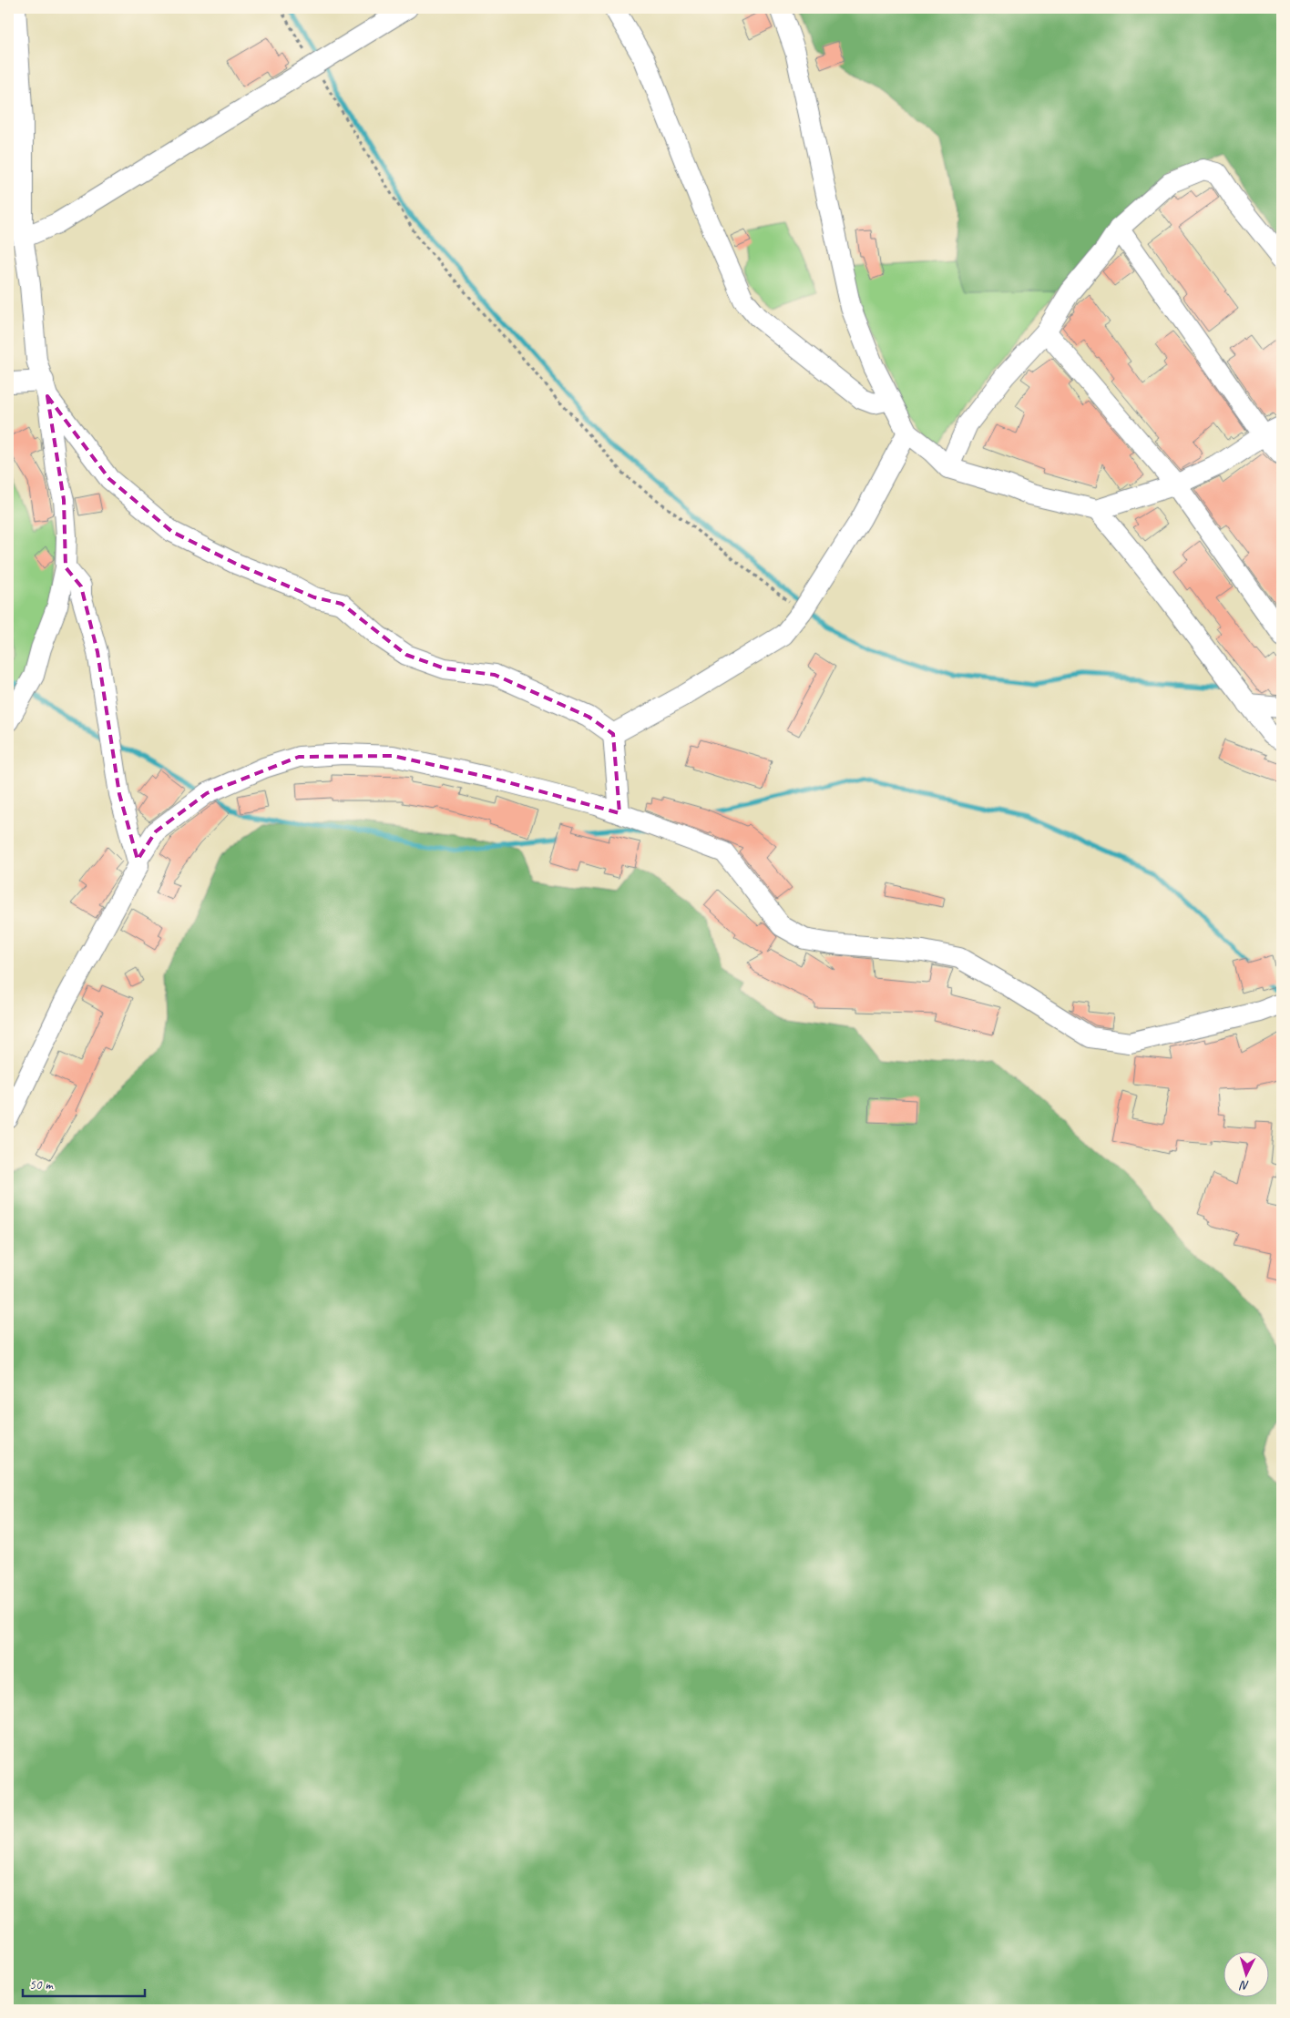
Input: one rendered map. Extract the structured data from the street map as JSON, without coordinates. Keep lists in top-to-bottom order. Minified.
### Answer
{"scale_bar":"50 m","north":"bottom"}
